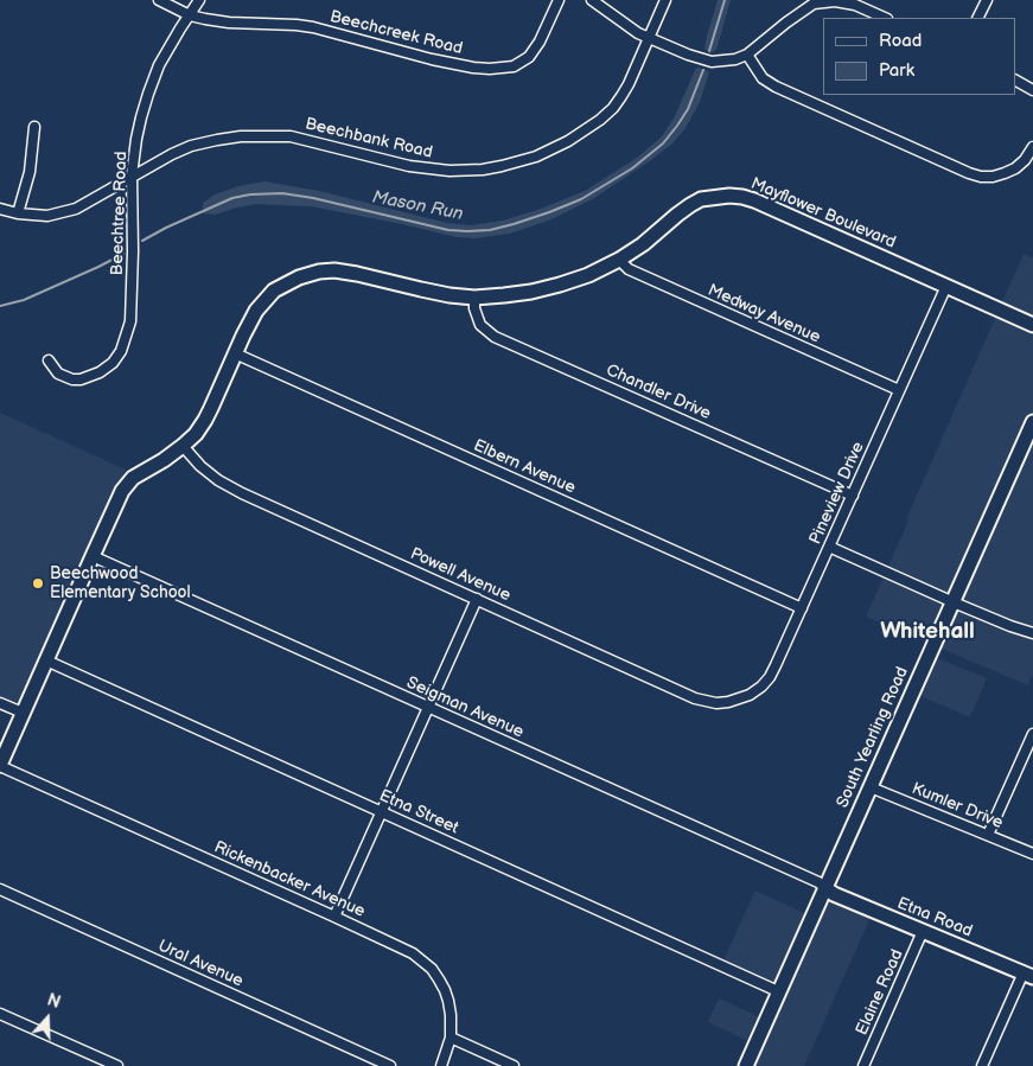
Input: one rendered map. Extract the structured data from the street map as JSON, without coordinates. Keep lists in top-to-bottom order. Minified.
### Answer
{"streets":{"street":["Beechcreek Road","Beechbank Road","Beechtree Road","Mayflower Boulevard","Medway Avenue","Chandler Drive","Elbern Avenue","Pineview Drive","Powell Avenue","Seigman Avenue","South Yearling Road","Kumler Drive","Etna Street","Rickenbacker Avenue","Etna Road","Ural Avenue","Elaine Road"]},"crossings":[["Beechcreek Road","Beechtree Road"],["Beechbank Road","Beechtree Road"],["Mayflower Boulevard","Medway Avenue"],["Mayflower Boulevard","Chandler Drive"],["Mayflower Boulevard","Elbern Avenue"],["Mayflower Boulevard","Pineview Drive"],["Mayflower Boulevard","Powell Avenue"],["Mayflower Boulevard","Seigman Avenue"],["Mayflower Boulevard","Etna Street"],["Mayflower Boulevard","Rickenbacker Avenue"],["Medway Avenue","Pineview Drive"],["Chandler Drive","Pineview Drive"],["Elbern Avenue","Pineview Drive"],["Pineview Drive","Powell Avenue"],["Seigman Avenue","South Yearling Road"],["Seigman Avenue","Etna Road"],["South Yearling Road","Kumler Drive"],["South Yearling Road","Etna Street"],["South Yearling Road","Etna Road"],["Etna Road","Elaine Road"]],"districts":["Whitehall"],"water":["Mason Run"],"places":["Beechwood Elementary School"],"legend":["Road","Park"],"north":"top"}
